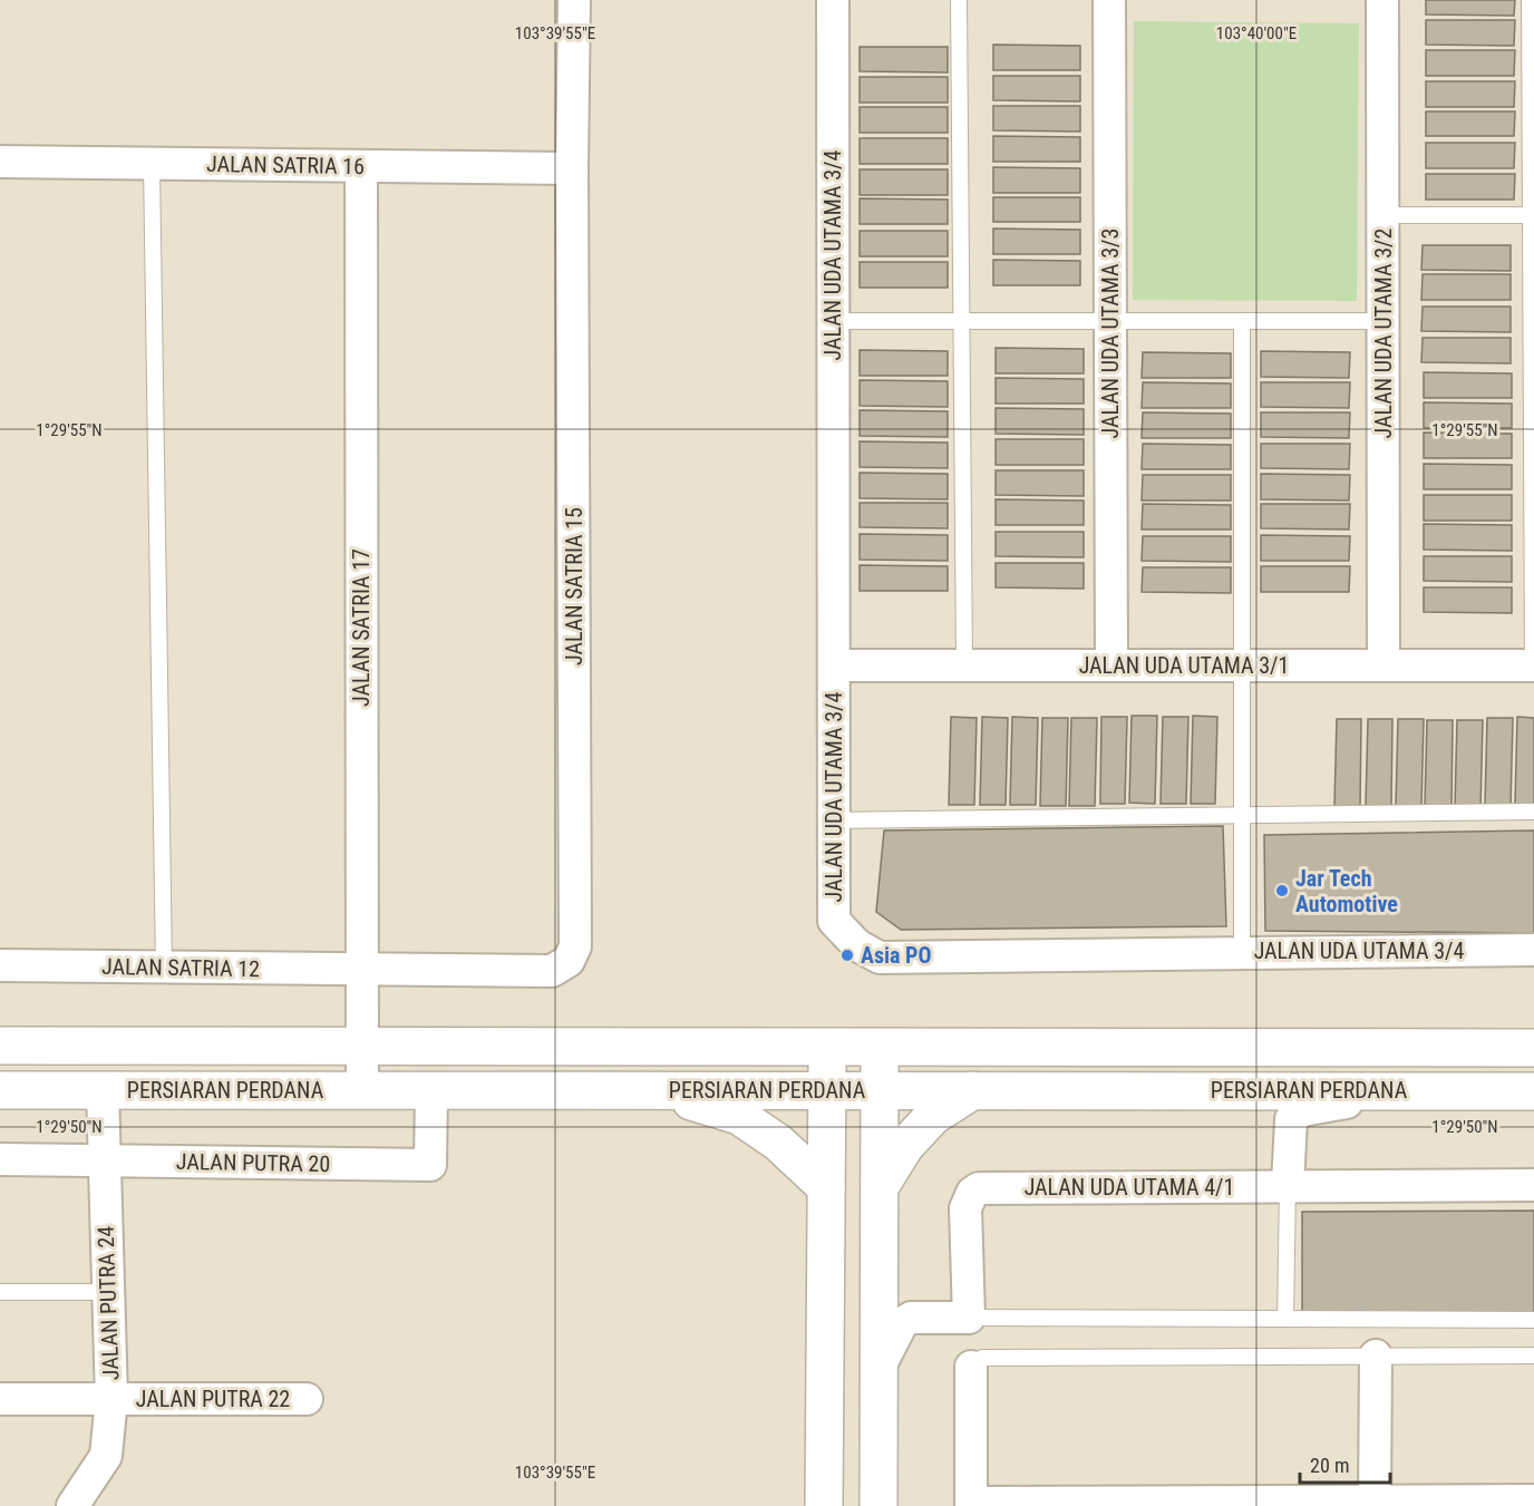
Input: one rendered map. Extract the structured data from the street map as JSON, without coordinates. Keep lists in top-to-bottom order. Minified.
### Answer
{"streets":{"main road":["PERSIARAN PERDANA"],"street":["JALAN SATRIA 16","JALAN UDA UTAMA 3/4","JALAN UDA UTAMA 3/3","JALAN UDA UTAMA 3/2","JALAN SATRIA 15","JALAN SATRIA 17","JALAN UDA UTAMA 3/1","JALAN SATRIA 12","JALAN PUTRA 20","JALAN UDA UTAMA 4/1","JALAN PUTRA 24","JALAN PUTRA 22"]},"crossings":[["JALAN SATRIA 16","JALAN SATRIA 15"],["JALAN SATRIA 16","JALAN SATRIA 17"],["JALAN UDA UTAMA 3/4","JALAN UDA UTAMA 3/1"],["JALAN UDA UTAMA 3/3","JALAN UDA UTAMA 3/1"],["JALAN UDA UTAMA 3/2","JALAN UDA UTAMA 3/1"],["JALAN SATRIA 15","JALAN SATRIA 17"],["JALAN SATRIA 15","JALAN SATRIA 12"],["JALAN SATRIA 17","JALAN SATRIA 12"],["JALAN SATRIA 17","PERSIARAN PERDANA"],["PERSIARAN PERDANA","JALAN PUTRA 20"],["PERSIARAN PERDANA","JALAN PUTRA 24"],["JALAN PUTRA 20","JALAN PUTRA 24"],["JALAN PUTRA 24","JALAN PUTRA 22"]],"places":["Jar Tech Automotive","Asia PO"],"scale_bar":"20 m","coordinates":["103°39'55\"E","103°40'00\"E","1°29'55\"N","1°29'50\"N"]}
